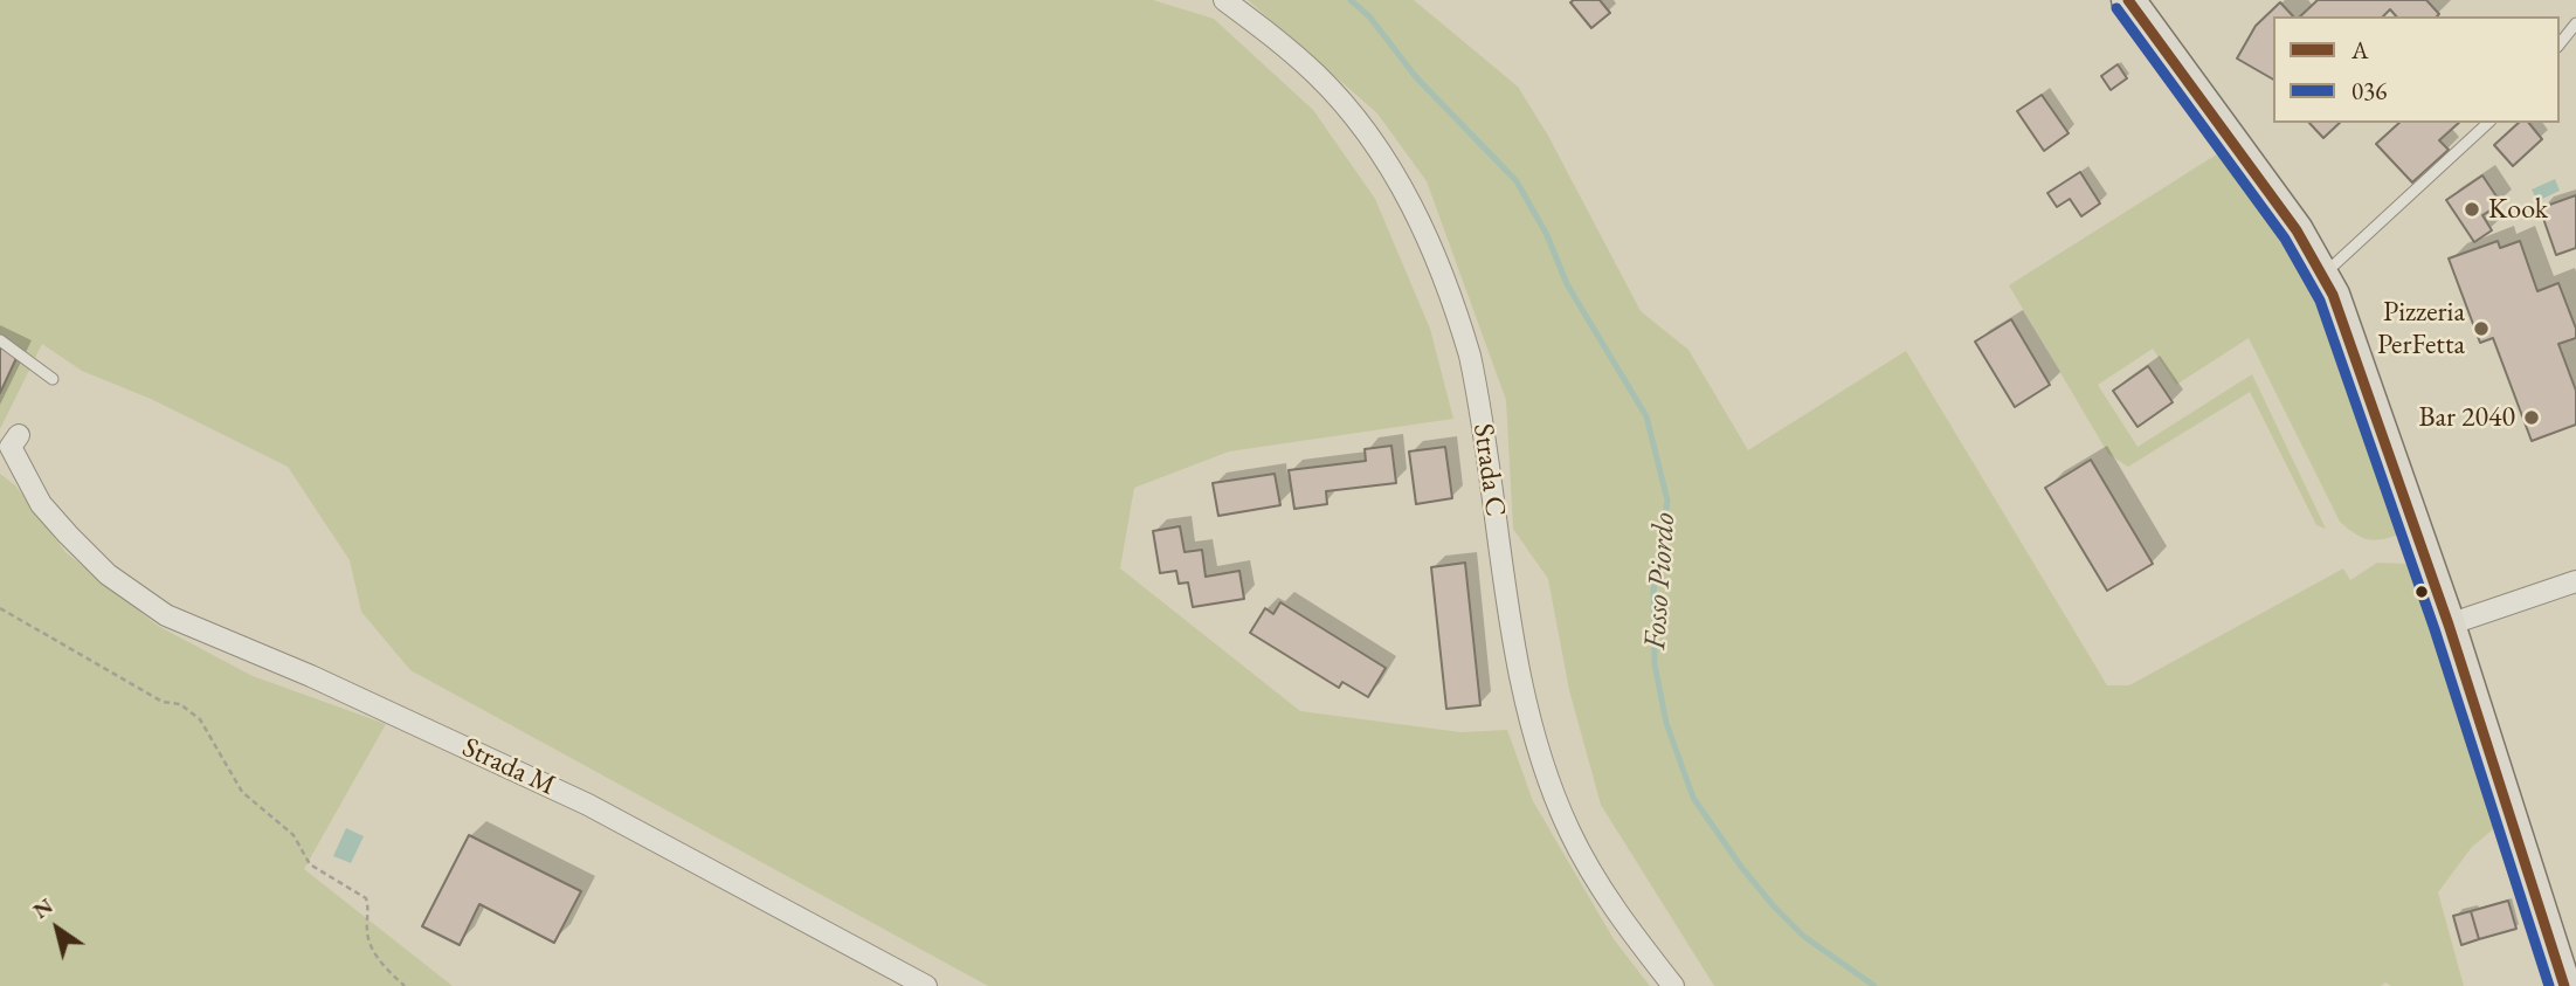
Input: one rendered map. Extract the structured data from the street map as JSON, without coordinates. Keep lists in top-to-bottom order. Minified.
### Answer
{"streets":{"street":["Strada C","Strada M"]},"water":["Fosso Piordo"],"places":["Kook","Pizzeria PerFetta","Bar 2040"],"lines":["transit line A","transit line 036"],"legend":["A","036"],"north":"top left"}
